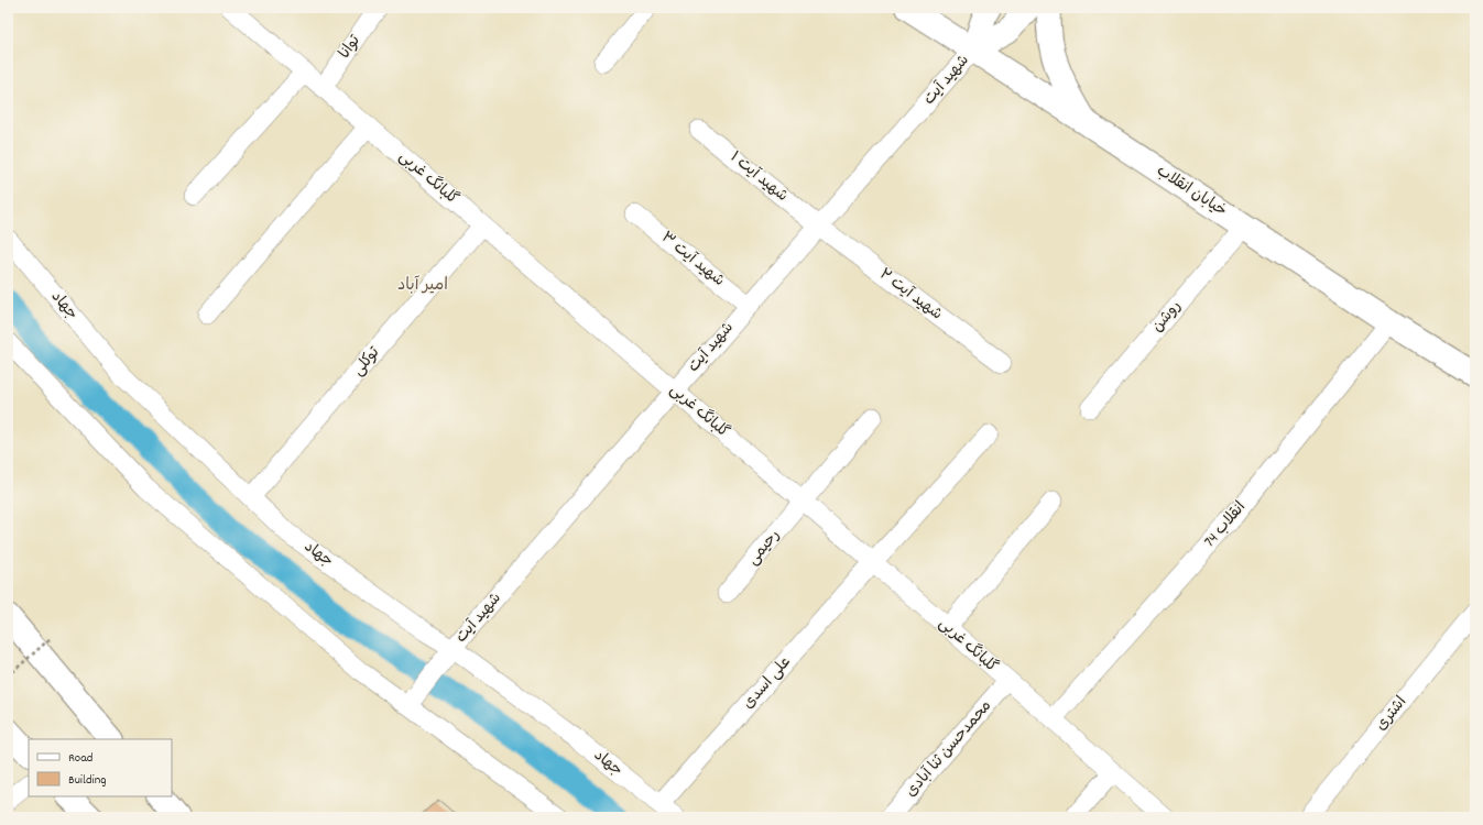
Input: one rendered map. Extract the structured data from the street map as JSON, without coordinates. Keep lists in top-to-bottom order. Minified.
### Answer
{"streets":{"main road":["خیابان انقلاب"],"street":["توانا","شهید آیت","شهید آیت ۱","گلبانگ غربی","شهید آیت ۳","شهید آیت ۲","جهاد","روشن","توکلی","انقلاب 74","رحیمی","علی اسدی","اشتری","محمدحسن ثنا آبادی"]},"crossings":[["توانا","گلبانگ غربی"],["شهید آیت","شهید آیت ۱"],["شهید آیت","گلبانگ غربی"],["شهید آیت","خیابان انقلاب"],["شهید آیت","شهید آیت ۳"],["شهید آیت","شهید آیت ۲"],["شهید آیت","جهاد"],["شهید آیت ۱","شهید آیت ۲"],["گلبانگ غربی","توکلی"],["گلبانگ غربی","انقلاب 74"],["گلبانگ غربی","رحیمی"],["گلبانگ غربی","علی اسدی"],["گلبانگ غربی","محمدحسن ثنا آبادی"],["خیابان انقلاب","روشن"],["خیابان انقلاب","انقلاب 74"],["جهاد","توکلی"],["جهاد","علی اسدی"]],"districts":["امیر آباد"],"legend":["Road","Building"]}
